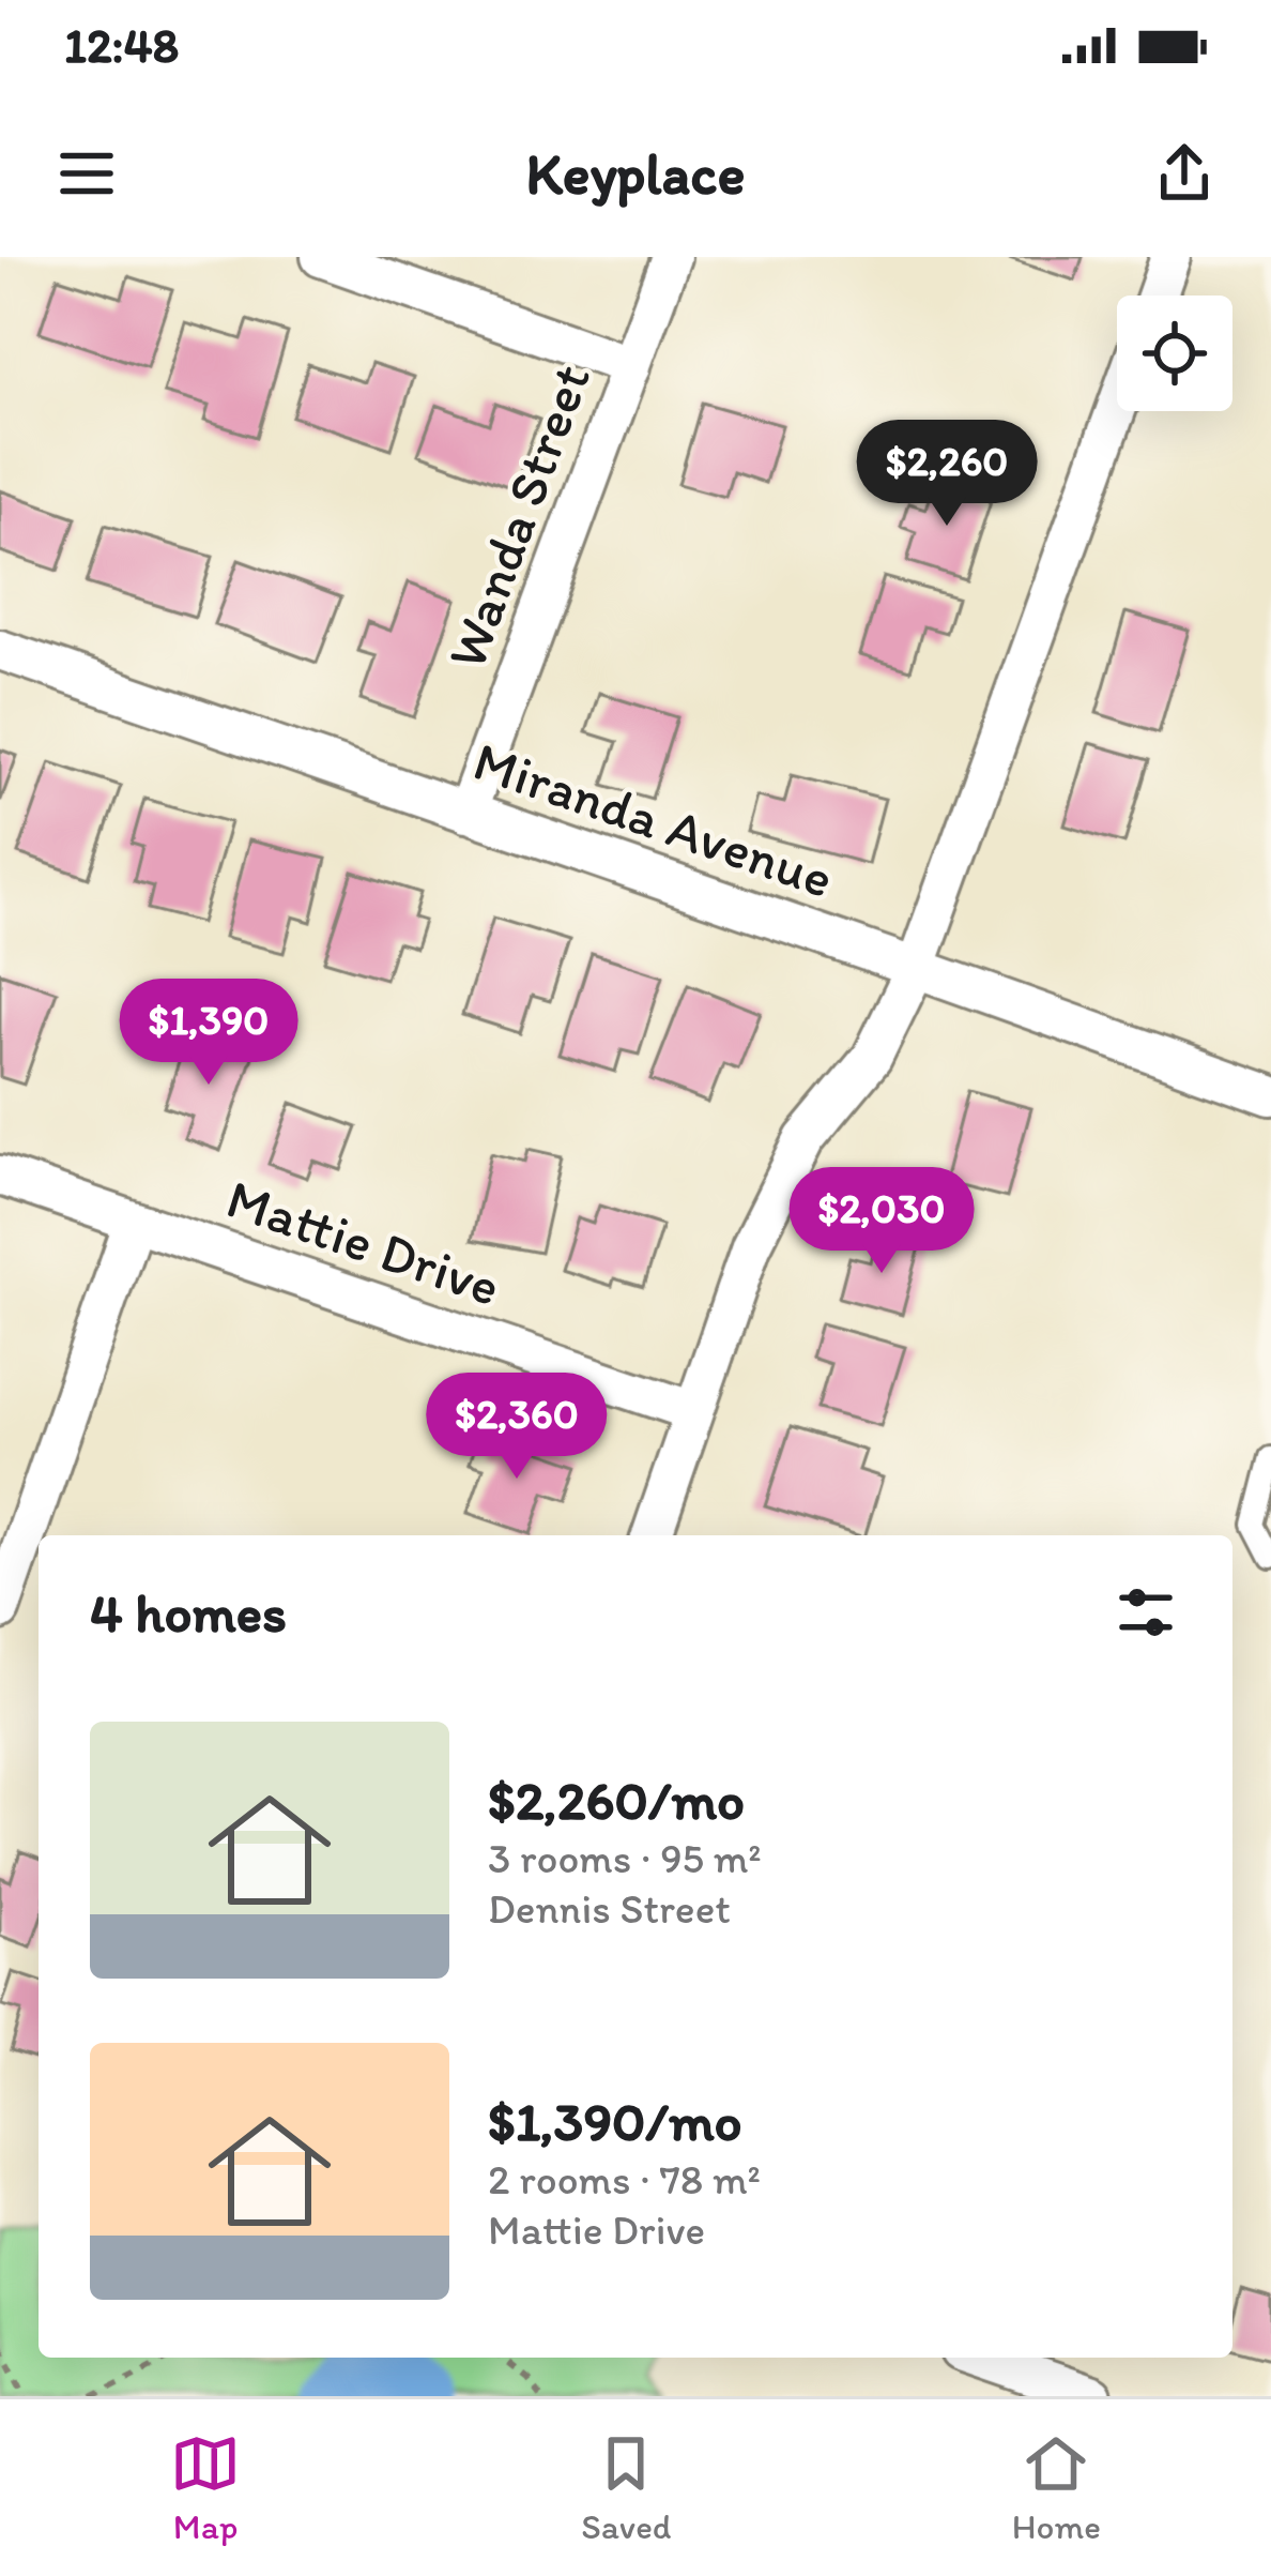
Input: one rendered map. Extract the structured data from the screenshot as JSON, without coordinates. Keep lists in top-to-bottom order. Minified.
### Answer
{"streets":{"street":["Wanda Street","Miranda Avenue","Mattie Drive"]},"crossings":[["Wanda Street","Miranda Avenue"]],"page":{"status":"12:48","header":"Keyplace","price":["$2,260","$1,390","$2,030","$2,360"],"heading":"4 homes","list":[{"name":"$2,260/mo","note":"3 rooms · 95 m² · Dennis Street"},{"name":"$1,390/mo","note":"2 rooms · 78 m² · Mattie Drive"}],"tabs":["Map","Saved","Home"]}}
